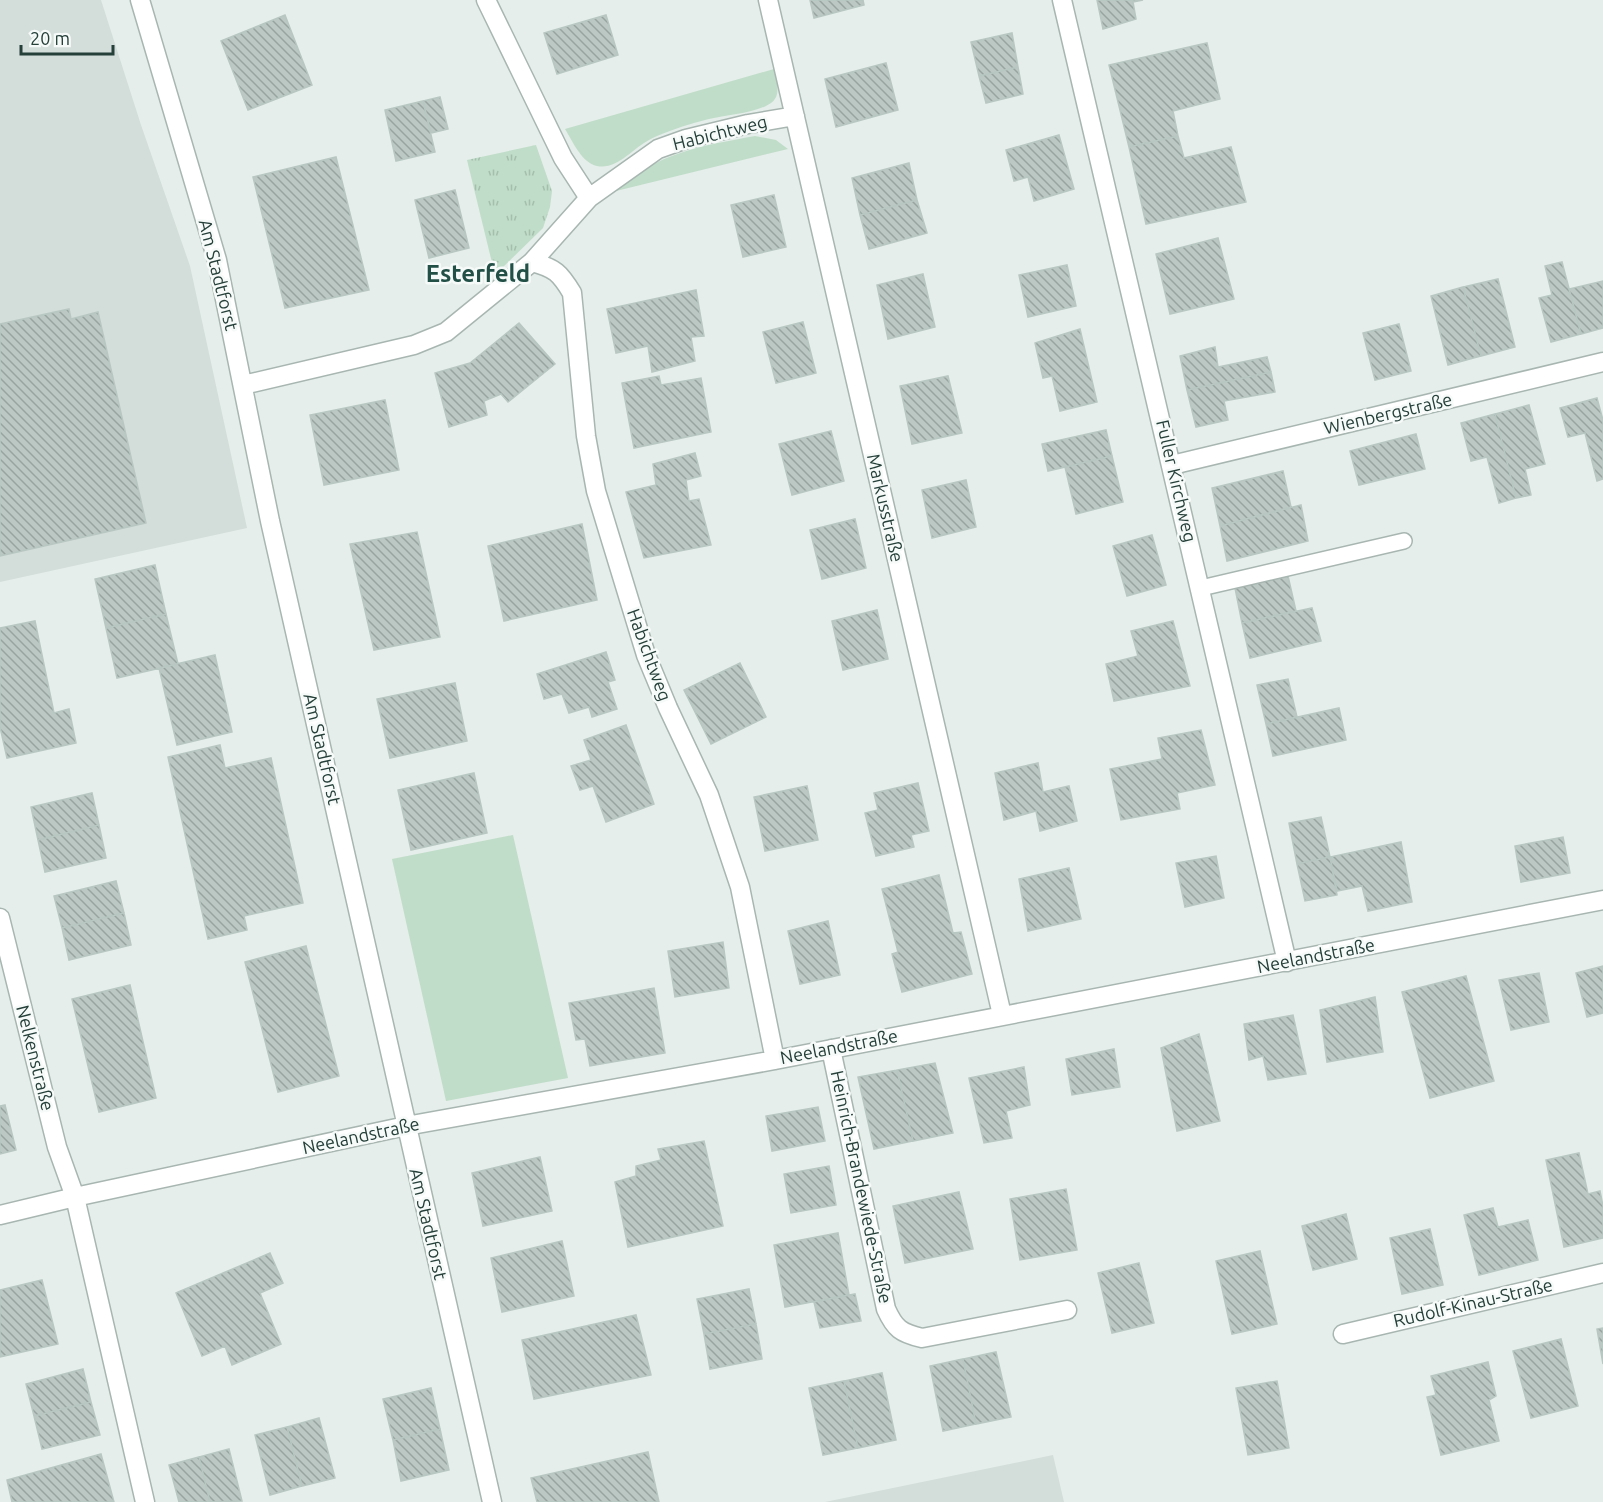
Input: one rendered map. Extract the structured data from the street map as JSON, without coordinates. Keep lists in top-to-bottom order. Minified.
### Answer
{"streets":{"street":["Habichtweg","Am Stadtforst","Wienbergstraße","Fuller Kirchweg","Markusstraße","Neelandstraße","Nelkenstraße","Heinrich-Brandewiede-Straße","Rudolf-Kinau-Straße"]},"crossings":[["Habichtweg","Am Stadtforst"],["Habichtweg","Markusstraße"],["Habichtweg","Neelandstraße"],["Am Stadtforst","Neelandstraße"],["Wienbergstraße","Fuller Kirchweg"],["Fuller Kirchweg","Neelandstraße"],["Markusstraße","Neelandstraße"],["Neelandstraße","Nelkenstraße"],["Neelandstraße","Heinrich-Brandewiede-Straße"]],"districts":["Esterfeld"],"scale_bar":"20 m"}
